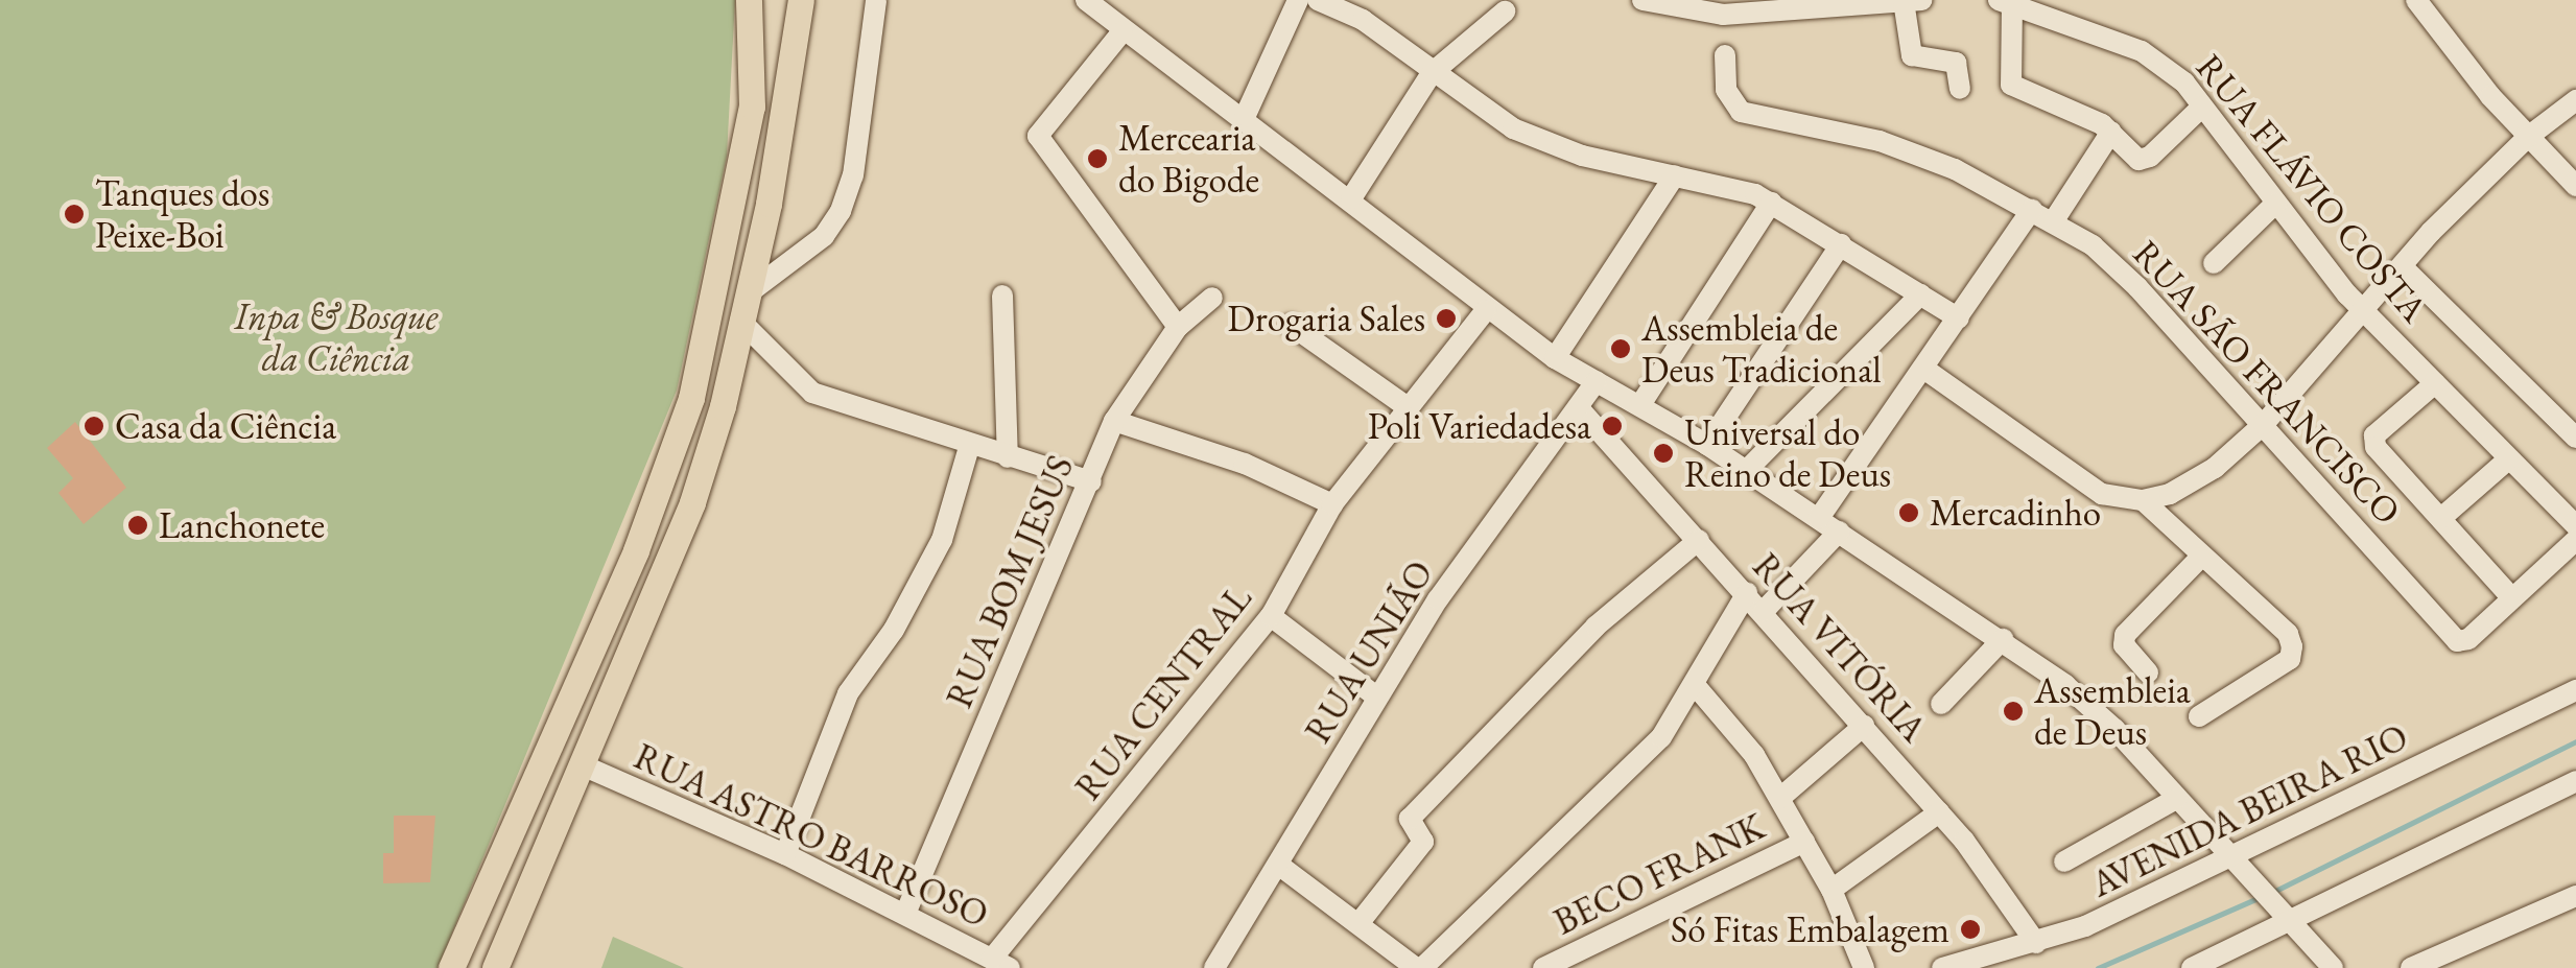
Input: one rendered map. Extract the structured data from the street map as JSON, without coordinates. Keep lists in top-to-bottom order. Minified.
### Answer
{"streets":{"street":["RUA FLÁVIO COSTA","RUA SÃO FRANCISCO","RUA BOM JESUS","RUA VITÓRIA","RUA UNIÃO","RUA CENTRAL","AVENIDA BEIRA RIO","RUA ASTRO BARROSO","BECO FRANK"]},"crossings":[["RUA BOM JESUS","RUA ASTRO BARROSO"],["RUA VITÓRIA","RUA UNIÃO"],["RUA VITÓRIA","AVENIDA BEIRA RIO"],["RUA CENTRAL","RUA ASTRO BARROSO"]],"parks":["Inpa & Bosque da Ciência"],"places":["Mercearia do Bigode","Tanques dos Peixe-Boi","Drogaria Sales","Assembleia de Deus Tradicional","Casa da Ciência","Poli Variedadesa","Universal do Reino de Deus","Mercadinho","Lanchonete","Assembleia de Deus","Só Fitas Embalagem"]}
